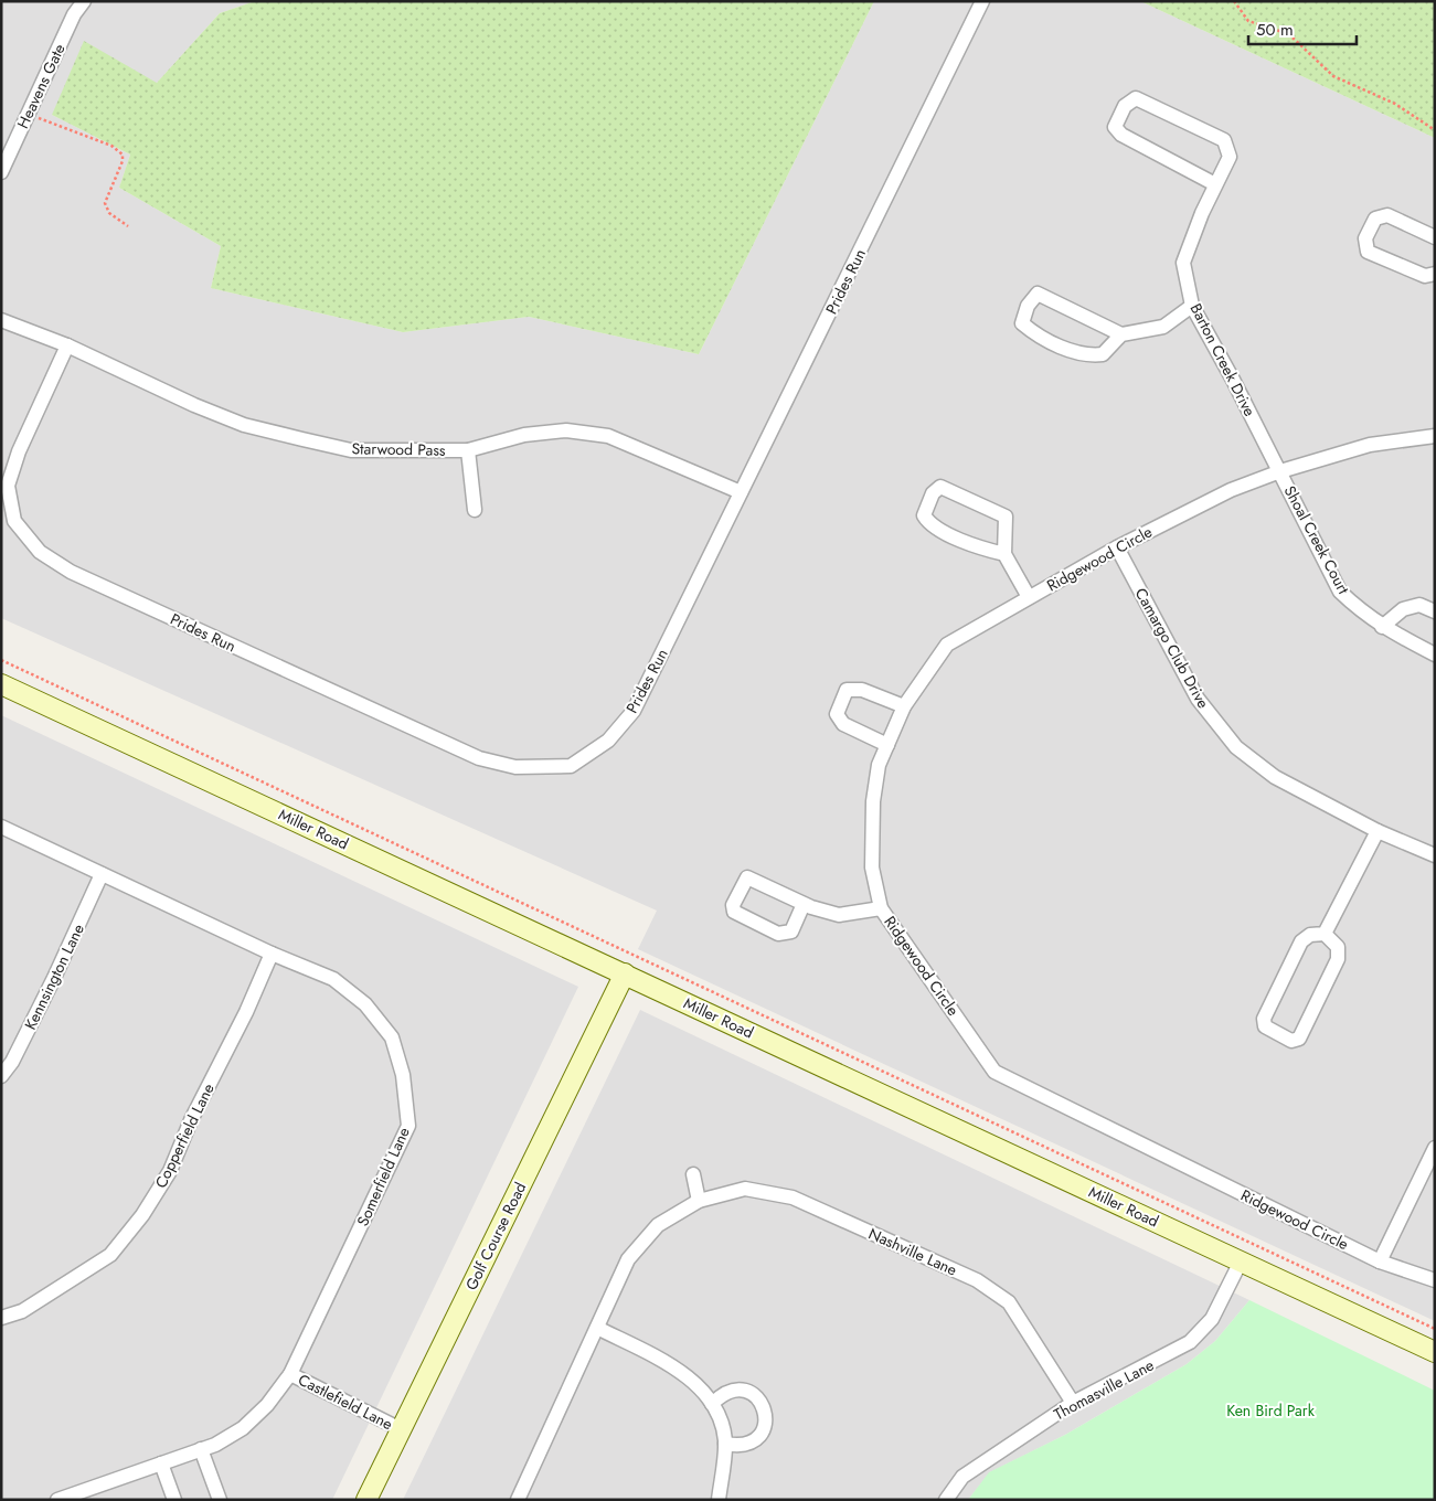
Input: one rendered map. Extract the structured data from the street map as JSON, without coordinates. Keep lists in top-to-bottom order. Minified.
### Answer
{"streets":{"street":["Heavens Gate","Prides Run","Barton Creek Drive","Starwood Pass","Shoal Creek Court","Ridgewood Circle","Camargo Club Drive","Miller Road","Kennsington Lane","Copperfield Lane","Somerfield Lane","Golf Course Road","Nashville Lane","Thomasville Lane","Castlefield Lane"]},"crossings":[["Prides Run","Starwood Pass"],["Barton Creek Drive","Shoal Creek Court"],["Barton Creek Drive","Ridgewood Circle"],["Shoal Creek Court","Ridgewood Circle"],["Ridgewood Circle","Camargo Club Drive"],["Miller Road","Golf Course Road"],["Miller Road","Thomasville Lane"],["Kennsington Lane","Somerfield Lane"],["Copperfield Lane","Somerfield Lane"],["Somerfield Lane","Castlefield Lane"],["Golf Course Road","Castlefield Lane"],["Nashville Lane","Thomasville Lane"]],"parks":["Ken Bird Park"],"scale_bar":"50 m"}
